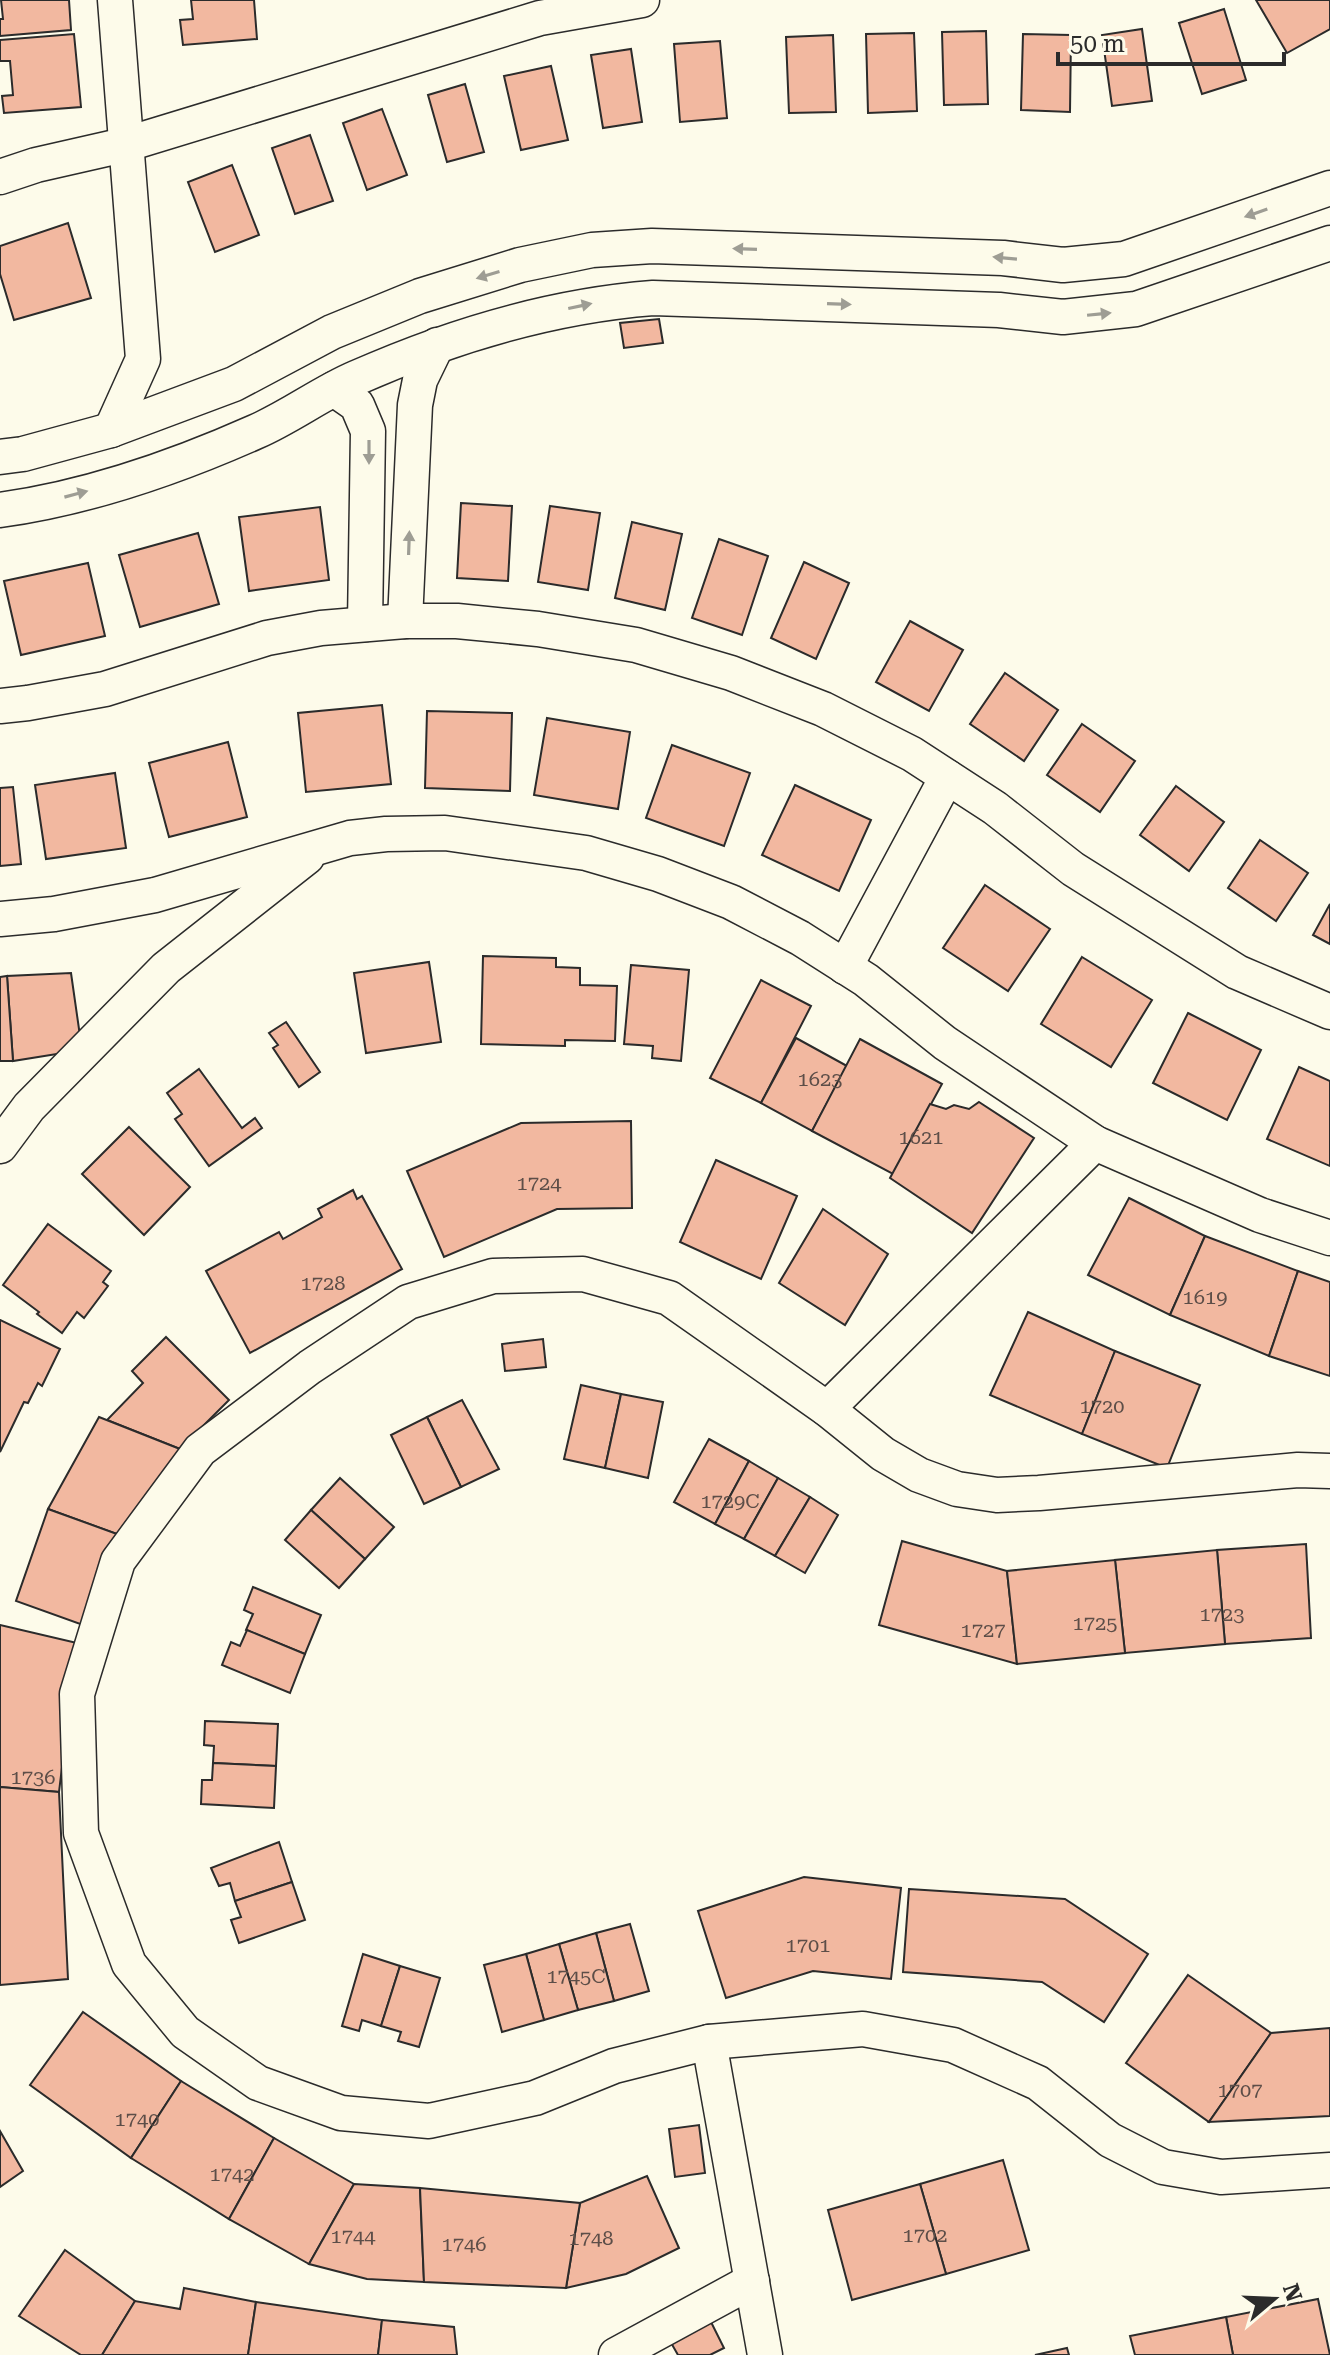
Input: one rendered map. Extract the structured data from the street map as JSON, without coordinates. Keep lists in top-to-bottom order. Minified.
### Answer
{"house_numbers":["1623","1621","1724","1728","1619","1720","1729C","1723","1725","1727","1736","1701","1745C","1707","1740","1742","1702","1744","1748","1746"],"scale_bar":"50 m","north":"right"}
